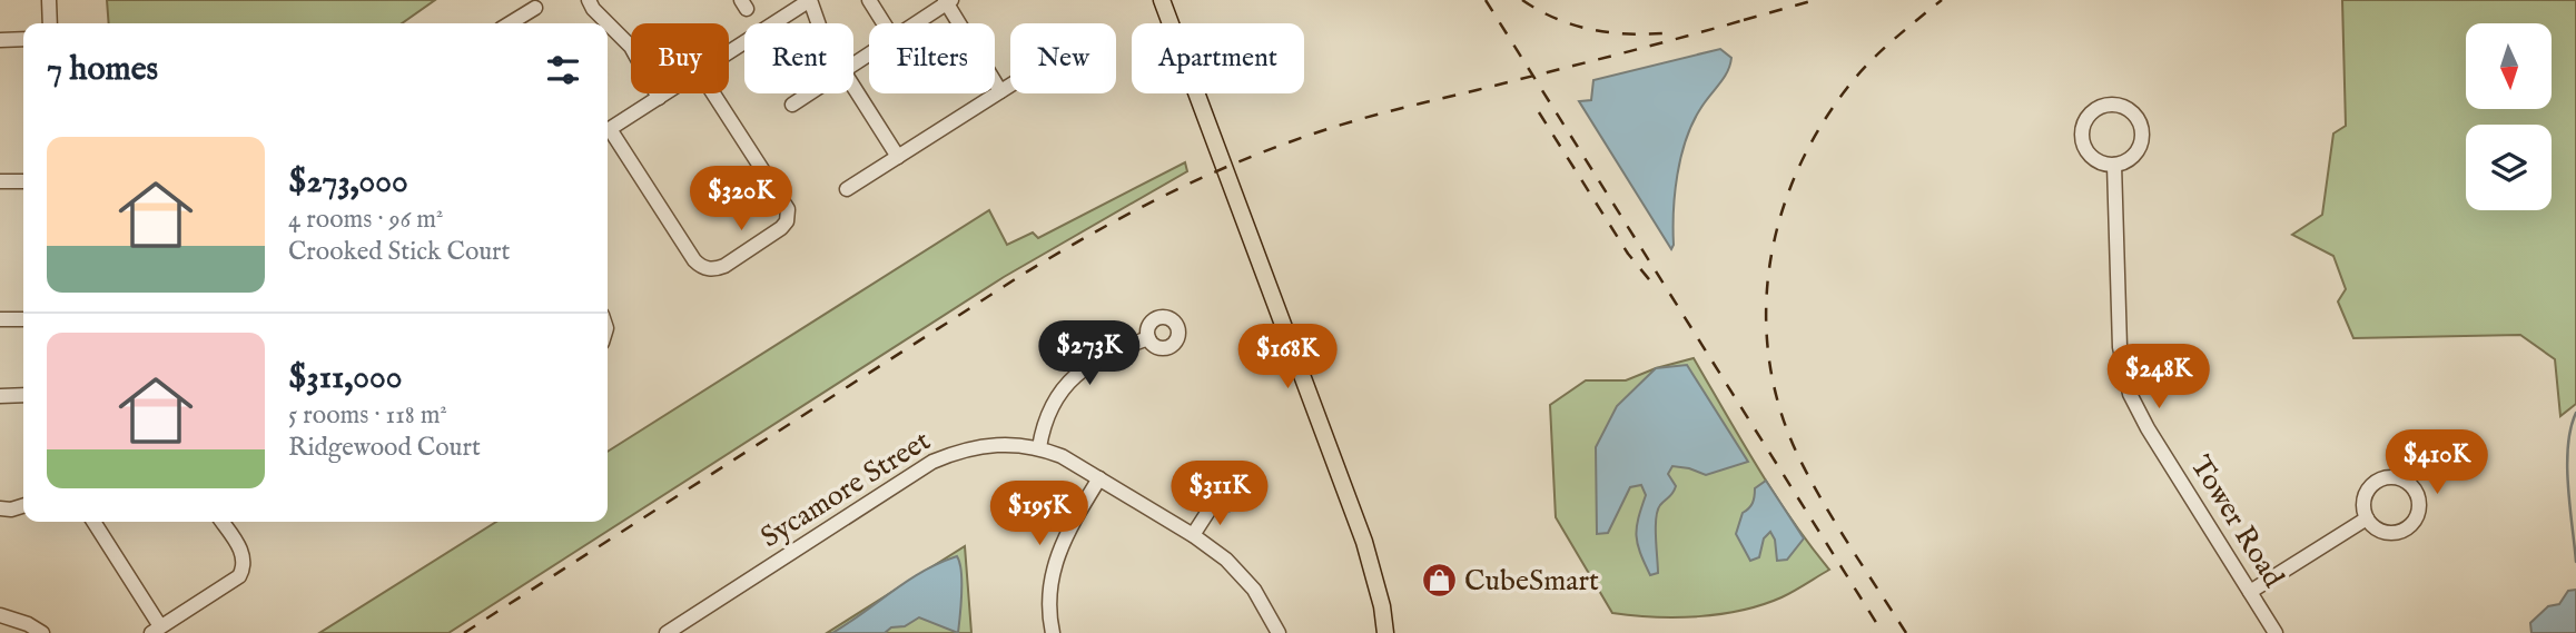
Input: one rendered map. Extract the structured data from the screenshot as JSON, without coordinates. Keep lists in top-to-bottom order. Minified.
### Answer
{"streets":{"street":["Sycamore Street","Tower Road"]},"places":{"shop":["CubeSmart"]},"north":"bottom","page":{"chip":["Buy","Rent","Filters","New","Apartment"],"heading":"7 homes","list":[{"name":"$273,000","note":"4 rooms · 96 m² · Crooked Stick Court"},{"name":"$311,000","note":"5 rooms · 118 m² · Ridgewood Court"}],"price":["$320K","$273K","$168K","$248K","$410K","$311K","$195K"]}}
